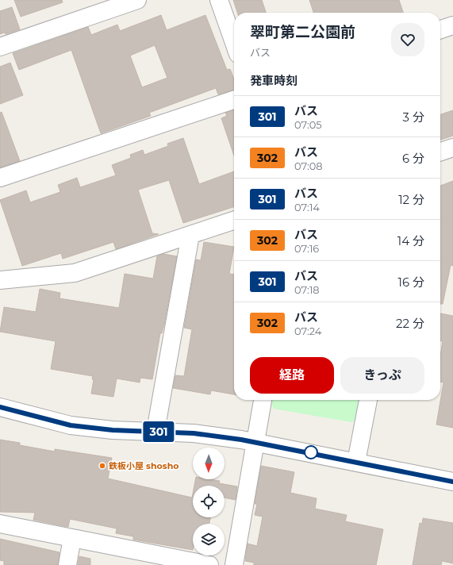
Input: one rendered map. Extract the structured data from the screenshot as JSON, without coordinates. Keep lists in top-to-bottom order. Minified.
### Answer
{"places":["鉄板小屋 shosho"],"lines":["bus line 301"],"north":"bottom","page":{"on_map":"301","heading":[["翠町第二公園前","バス"],"発車時刻"],"list":[{"mark":"301","name":"バス","note":"07:05","value":"3 分"},{"mark":"302","name":"バス","note":"07:08","value":"6 分"},{"mark":"301","name":"バス","note":"07:14","value":"12 分"},{"mark":"302","name":"バス","note":"07:16","value":"14 分"},{"mark":"301","name":"バス","note":"07:18","value":"16 分"},{"mark":"302","name":"バス","note":"07:24","value":"22 分"}],"buttons":["経路","きっぷ"]}}
